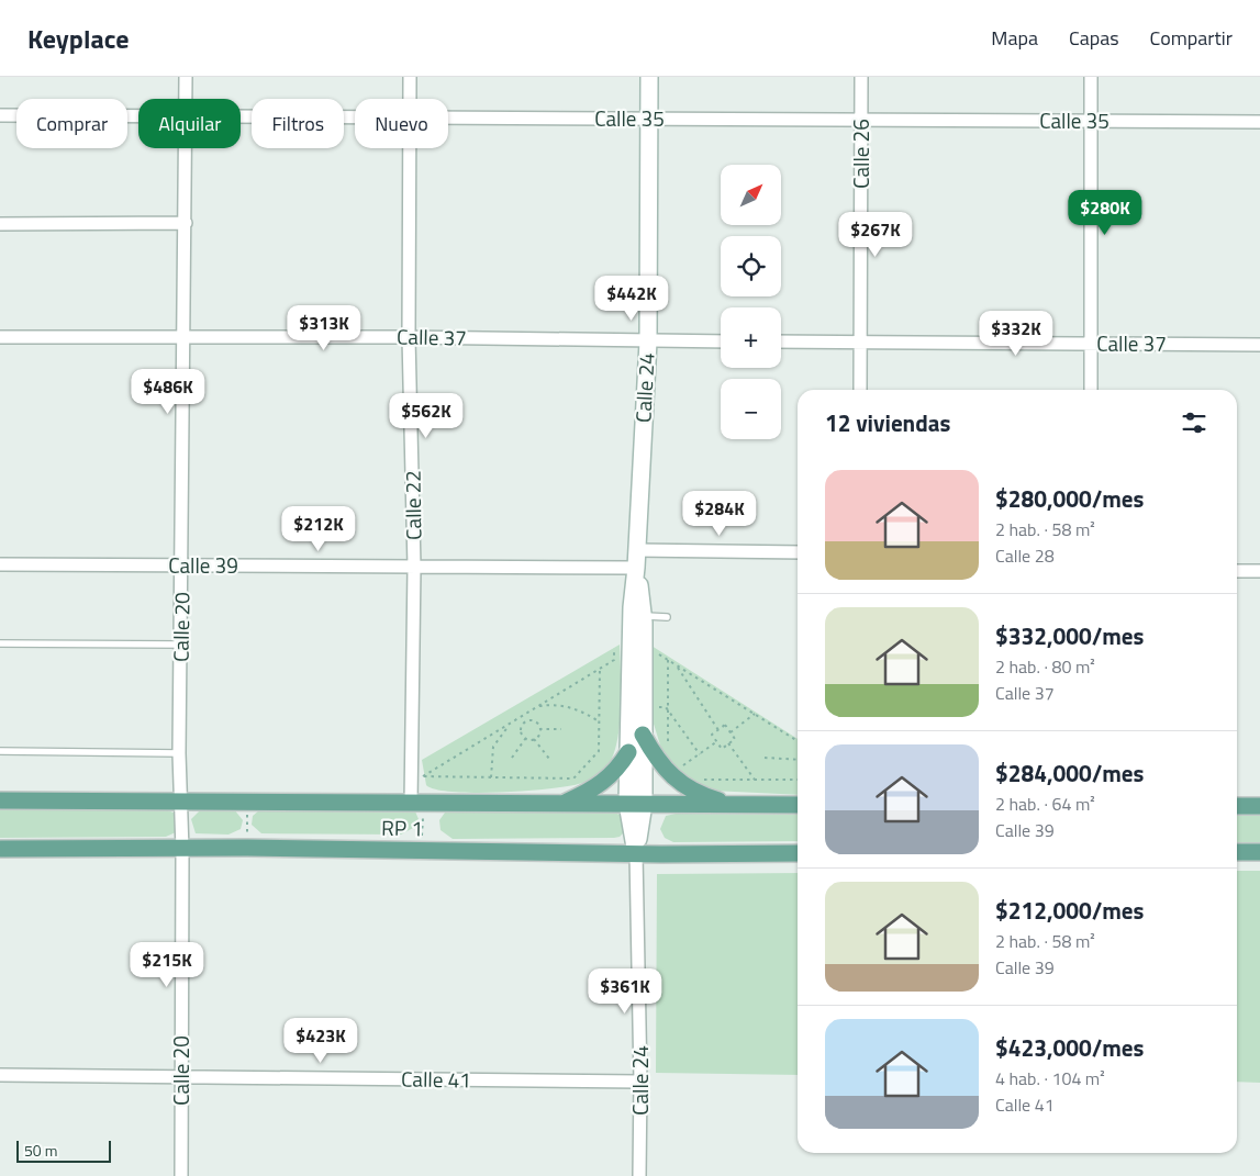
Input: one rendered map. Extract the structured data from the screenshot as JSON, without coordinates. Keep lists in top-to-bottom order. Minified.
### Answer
{"streets":{"main road":["RP 1"],"street":["Calle 35","Calle 26","Calle 37","Calle 24","Calle 22","Calle 39","Calle 20","Calle 41"]},"crossings":[["Calle 35","Calle 26"],["Calle 35","Calle 24"],["Calle 26","Calle 37"],["Calle 37","Calle 24"],["Calle 37","Calle 22"],["Calle 37","Calle 20"],["Calle 24","Calle 39"],["Calle 24","RP 1"],["Calle 24","Calle 41"],["Calle 22","Calle 39"],["Calle 22","RP 1"],["Calle 39","Calle 20"],["Calle 20","RP 1"],["Calle 20","Calle 41"]],"scale_bar":"50 m","north":"top right","page":{"header":"Keyplace","nav":["Mapa","Capas","Compartir"],"chip":["Comprar","Alquilar","Filtros","Nuevo"],"map_buttons":["+","−"],"price":["$280K","$267K","$442K","$313K","$332K","$486K","$562K","$284K","$212K","$215K","$361K","$423K"],"heading":"12 viviendas","list":[{"name":"$280,000/mes","note":"2 hab. · 58 m² · Calle 28"},{"name":"$332,000/mes","note":"2 hab. · 80 m² · Calle 37"},{"name":"$284,000/mes","note":"2 hab. · 64 m² · Calle 39"},{"name":"$212,000/mes","note":"2 hab. · 58 m² · Calle 39"},{"name":"$423,000/mes","note":"4 hab. · 104 m² · Calle 41"}],"scale":"50 m"}}
